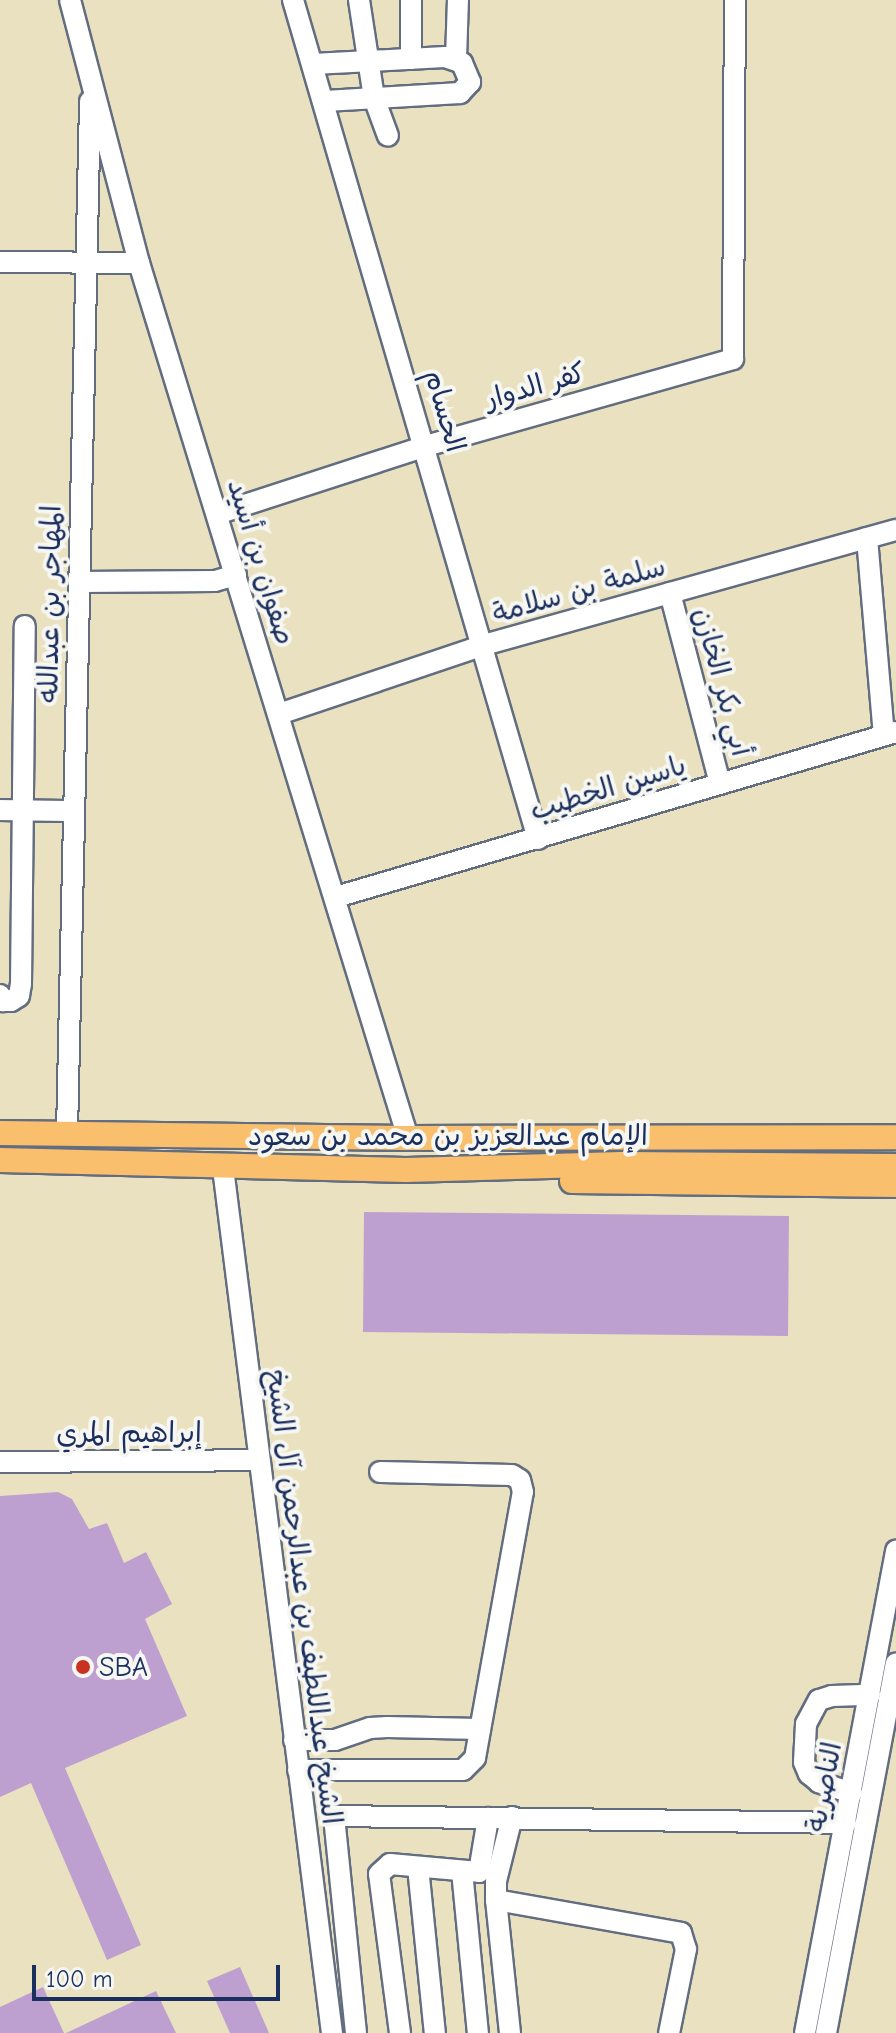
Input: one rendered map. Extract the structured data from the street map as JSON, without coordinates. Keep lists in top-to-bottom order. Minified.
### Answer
{"streets":{"main road":["الإمام عبدالعزيز بن محمد بن سعود"],"street":["كفر الدوار","الحسام","صفوان بن أسيد","سلمة بن سلامة","المهاجر بن عبدالله","أبي بكر الخازن","ياسين الخطيب","إبراهيم المري","الشيخ عبداللطيف بن عبدالرحمن آل الشيخ","الناصرية"]},"crossings":[["كفر الدوار","الحسام"],["كفر الدوار","صفوان بن أسيد"],["الحسام","سلمة بن سلامة"],["الحسام","ياسين الخطيب"],["صفوان بن أسيد","سلمة بن سلامة"],["صفوان بن أسيد","المهاجر بن عبدالله"],["صفوان بن أسيد","ياسين الخطيب"],["صفوان بن أسيد","الإمام عبدالعزيز بن محمد بن سعود"],["سلمة بن سلامة","أبي بكر الخازن"],["المهاجر بن عبدالله","الإمام عبدالعزيز بن محمد بن سعود"],["أبي بكر الخازن","ياسين الخطيب"],["الإمام عبدالعزيز بن محمد بن سعود","الشيخ عبداللطيف بن عبدالرحمن آل الشيخ"],["إبراهيم المري","الشيخ عبداللطيف بن عبدالرحمن آل الشيخ"]],"places":["SBA"],"scale_bar":"100 m"}
